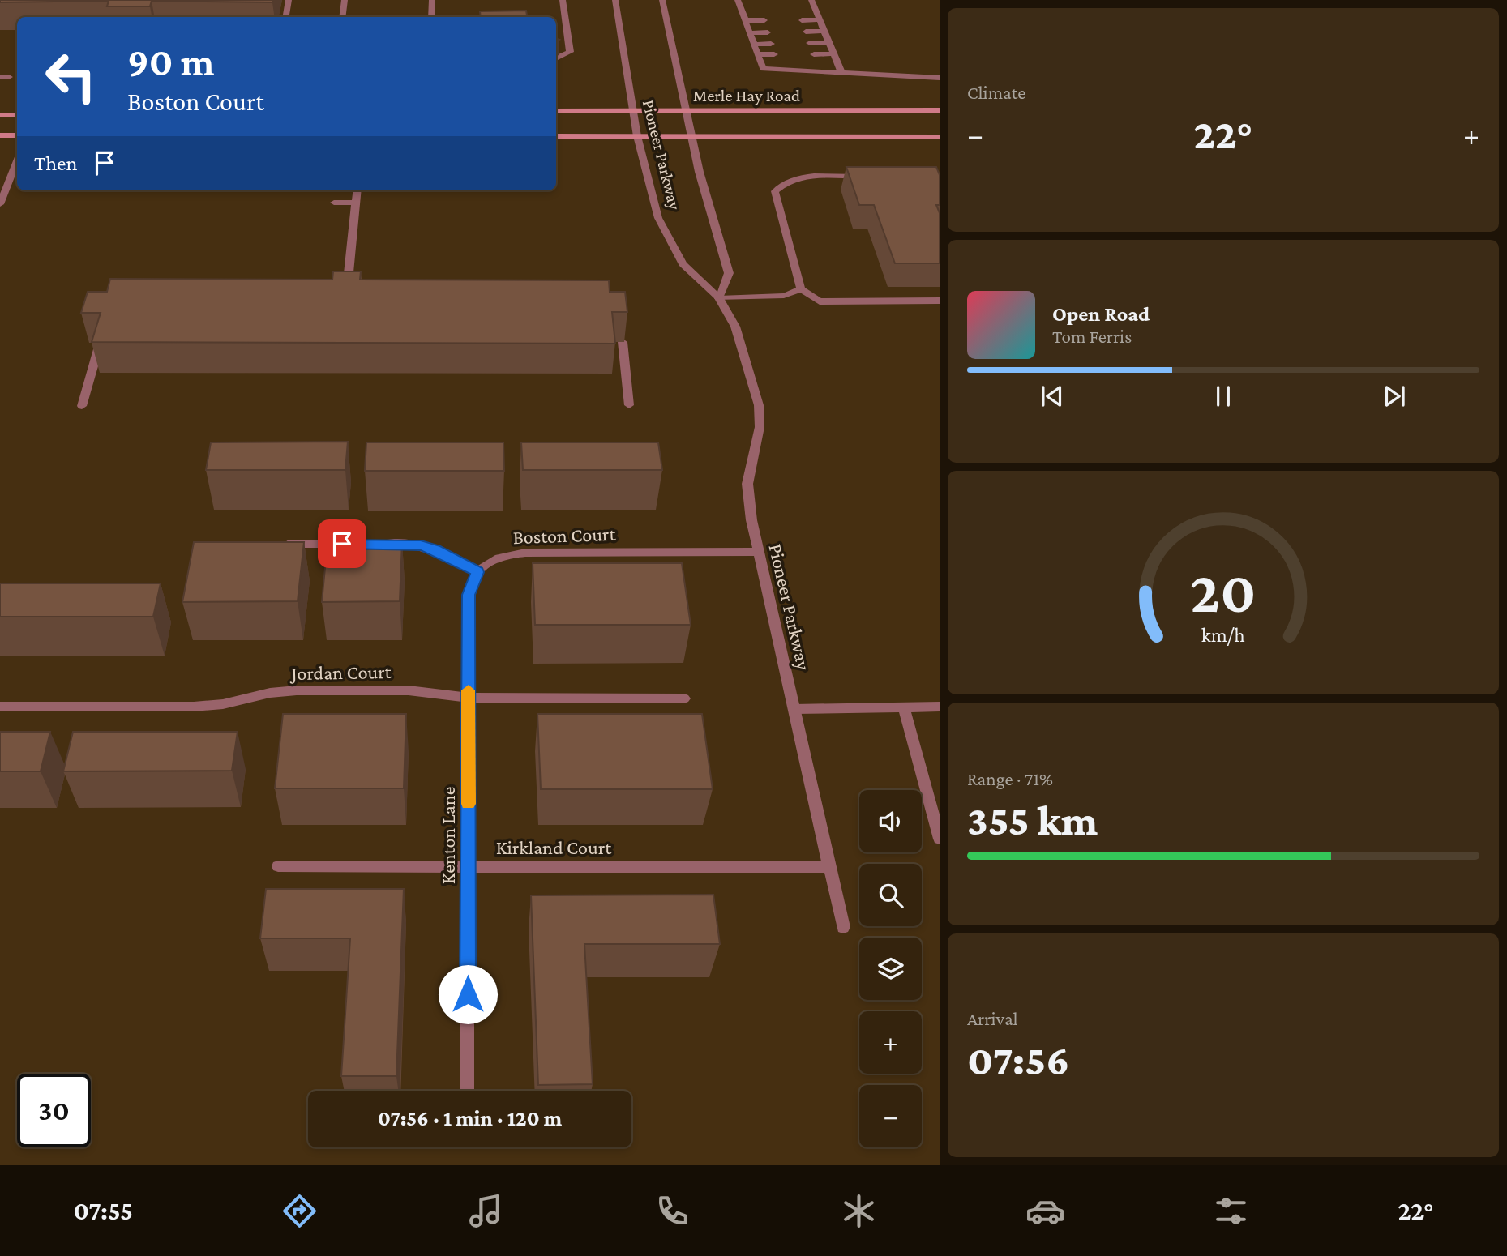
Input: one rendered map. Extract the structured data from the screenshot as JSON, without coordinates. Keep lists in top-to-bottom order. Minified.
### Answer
{"streets":{"main road":["Merle Hay Road"],"street":["Pioneer Parkway","Boston Court","Jordan Court","Kenton Lane","Kirkland Court"]},"crossings":[["Merle Hay Road","Pioneer Parkway"],["Pioneer Parkway","Boston Court"],["Pioneer Parkway","Kirkland Court"],["Boston Court","Kenton Lane"],["Jordan Court","Kenton Lane"],["Kenton Lane","Kirkland Court"]],"page":{"tile":["Climate",["Range · 71%","355 km"],["Arrival","07:56"]],"turn":["90 m","Boston Court"],"heat":["−","22°","+"],"then":"Then","song":["Open Road","Tom Ferris"],"map_buttons":["+","−"],"limit":"30","trip":"07:56 · 1 min · 120 m","tabs":["07:55","22°"],"gauge":["20","km/h"]}}
